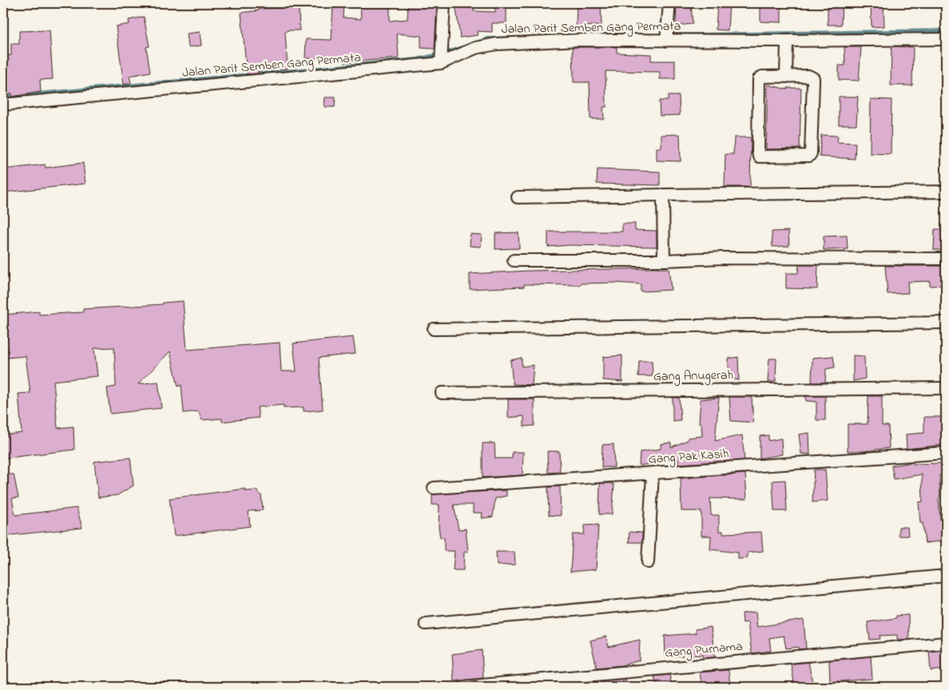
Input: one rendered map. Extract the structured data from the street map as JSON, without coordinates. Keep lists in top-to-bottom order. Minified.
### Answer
{"streets":{"street":["Jalan Parit Semben Gang Permata","Gang Anugerah","Gang Pak Kasih","Gang Purnama"]}}
